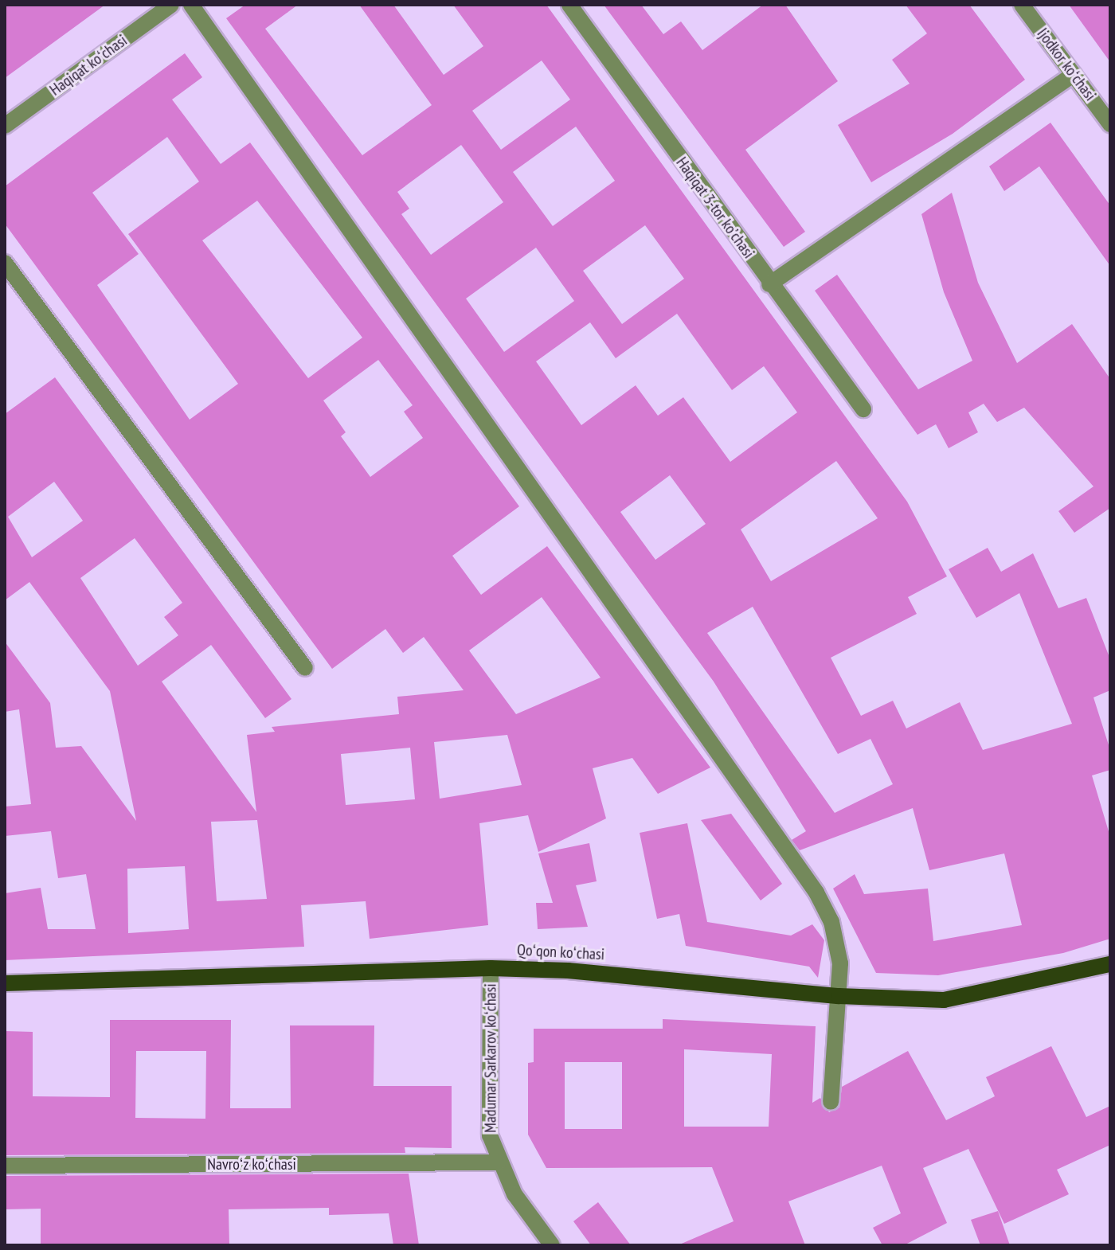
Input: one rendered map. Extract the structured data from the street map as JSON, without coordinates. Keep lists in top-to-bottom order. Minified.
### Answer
{"streets":{"main road":["Qoʻqon koʻchasi"],"street":["Ijodkor koʻchasi","Haqiqat koʻchasi","Haqiqat 3-tor koʼchasi","Madumar Sarkarov koʻchasi","Navroʻz koʻchasi"]},"crossings":[["Qoʻqon koʻchasi","Madumar Sarkarov koʻchasi"],["Madumar Sarkarov koʻchasi","Navroʻz koʻchasi"]]}
